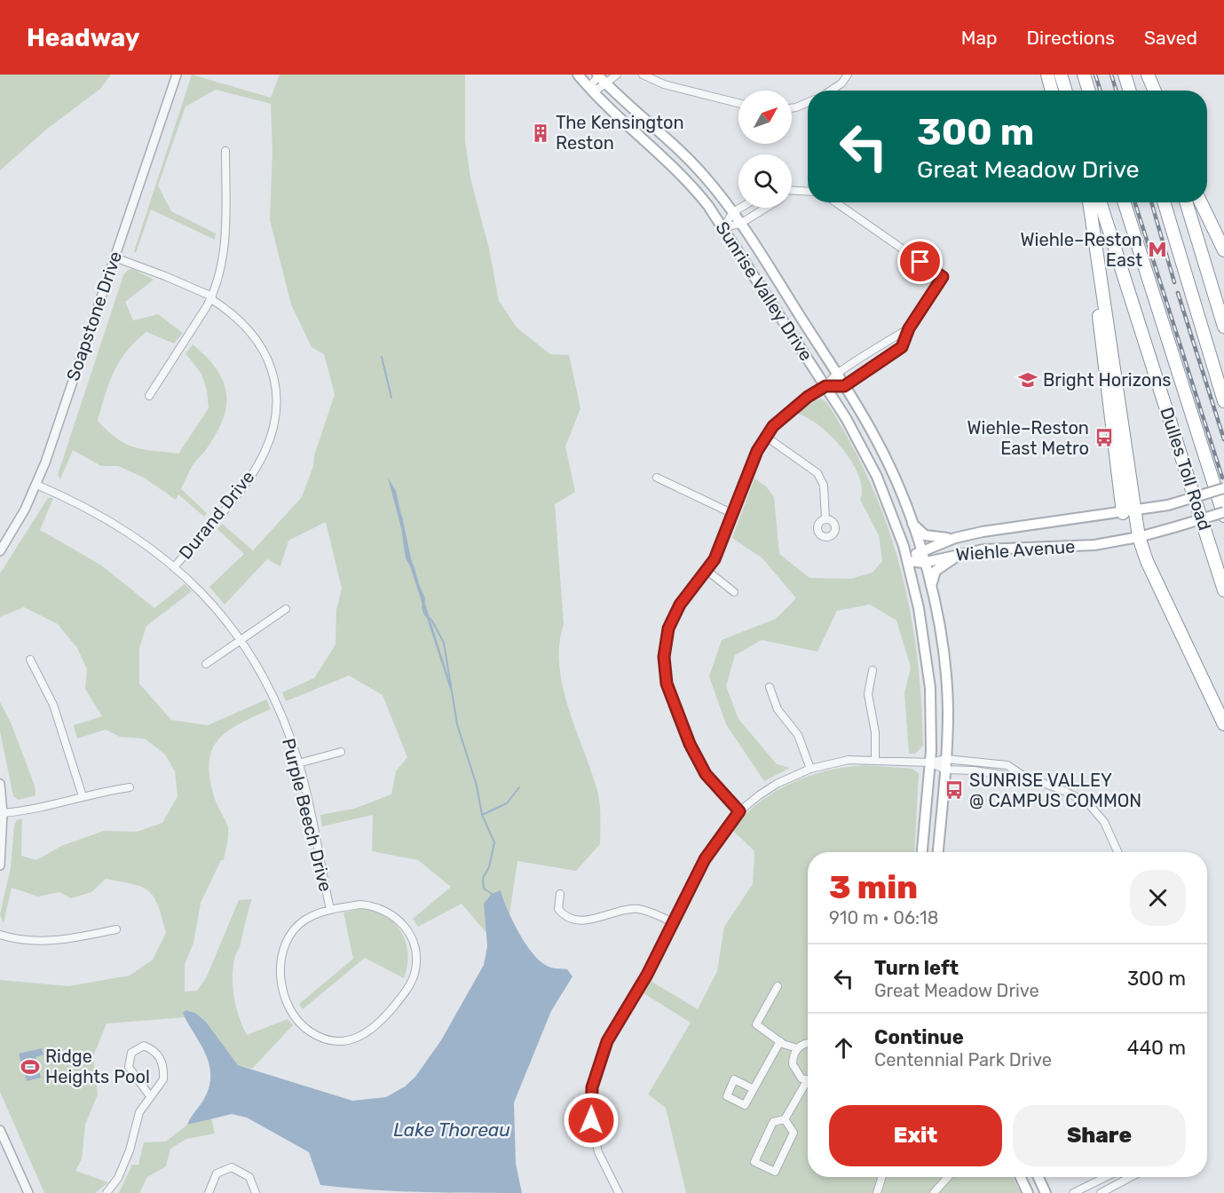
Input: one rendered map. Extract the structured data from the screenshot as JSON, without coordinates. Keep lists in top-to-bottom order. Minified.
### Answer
{"streets":{"highway":["Dulles Toll Road"],"main road":["Sunrise Valley Drive","Wiehle Avenue"],"street":["Soapstone Drive","Durand Drive","Purple Beech Drive"]},"crossings":[["Sunrise Valley Drive","Wiehle Avenue"],["Soapstone Drive","Durand Drive"],["Soapstone Drive","Purple Beech Drive"],["Durand Drive","Purple Beech Drive"]],"water":["Lake Thoreau"],"places":{"building":["The Kensington Reston"],"metro station":["Wiehle–Reston East"],"school or university":["Bright Horizons"],"bus stop":["Wiehle–Reston East Metro","SUNRISE VALLEY @ CAMPUS COMMON"],"sports":["Ridge Heights Pool"]},"north":"top right","page":{"header":"Headway","nav":["Map","Directions","Saved"],"turn":["300 m","Great Meadow Drive"],"heading":["3 min","910 m · 06:18"],"list":[{"name":"Turn left","note":"Great Meadow Drive","value":"300 m"},{"name":"Continue","note":"Centennial Park Drive","value":"440 m"}],"buttons":["Exit","Share"]}}
